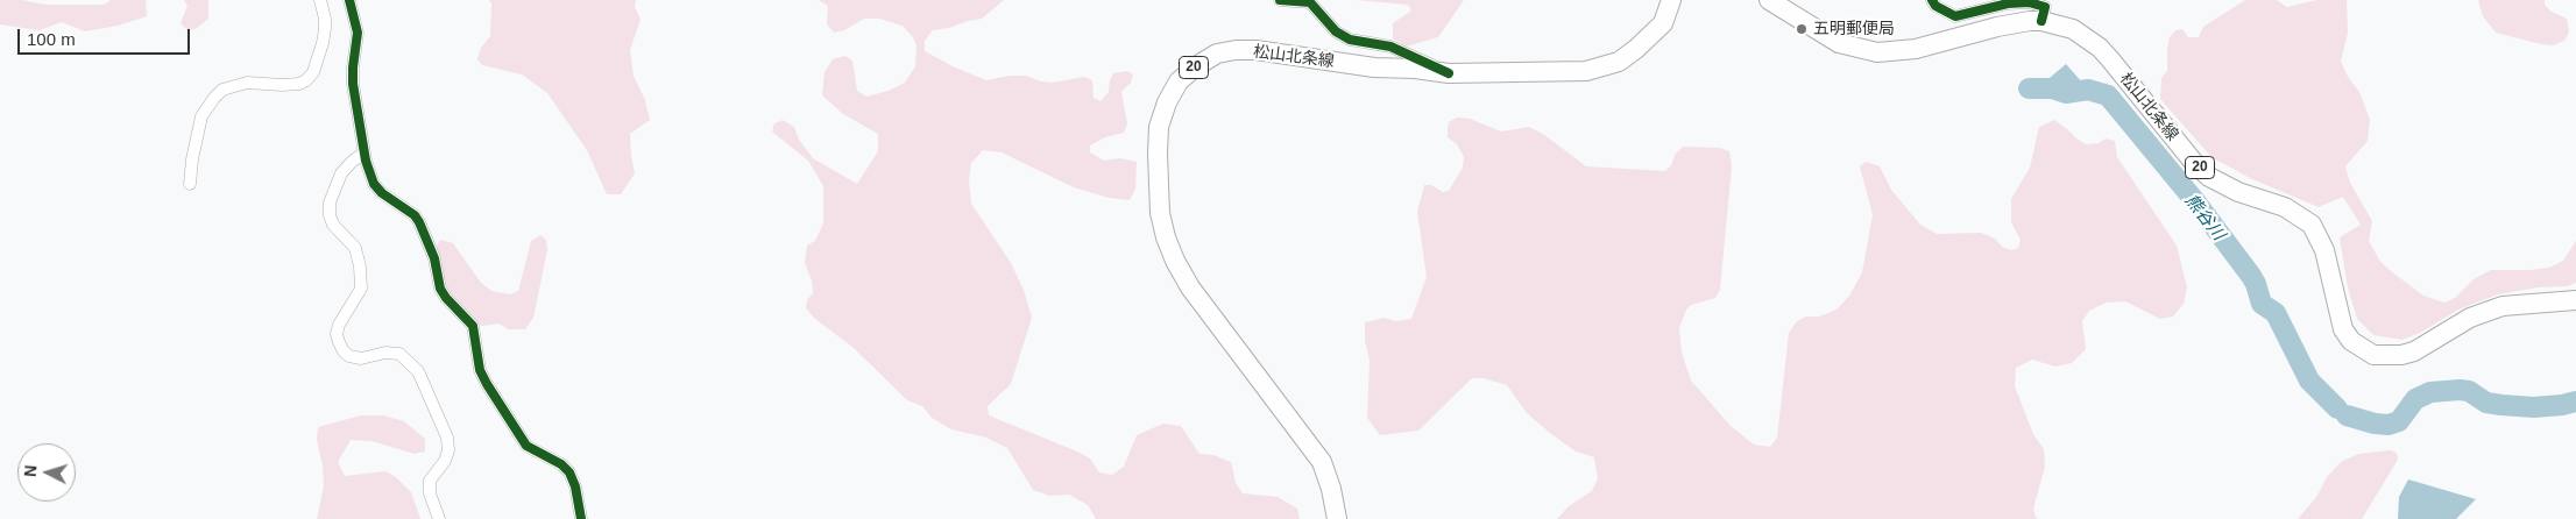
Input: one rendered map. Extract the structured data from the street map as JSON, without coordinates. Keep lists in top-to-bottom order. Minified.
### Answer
{"streets":{"main road":["松山北条線","20"]},"water":["熊谷川"],"places":["五明郵便局"],"scale_bar":"100 m","north":"left"}
